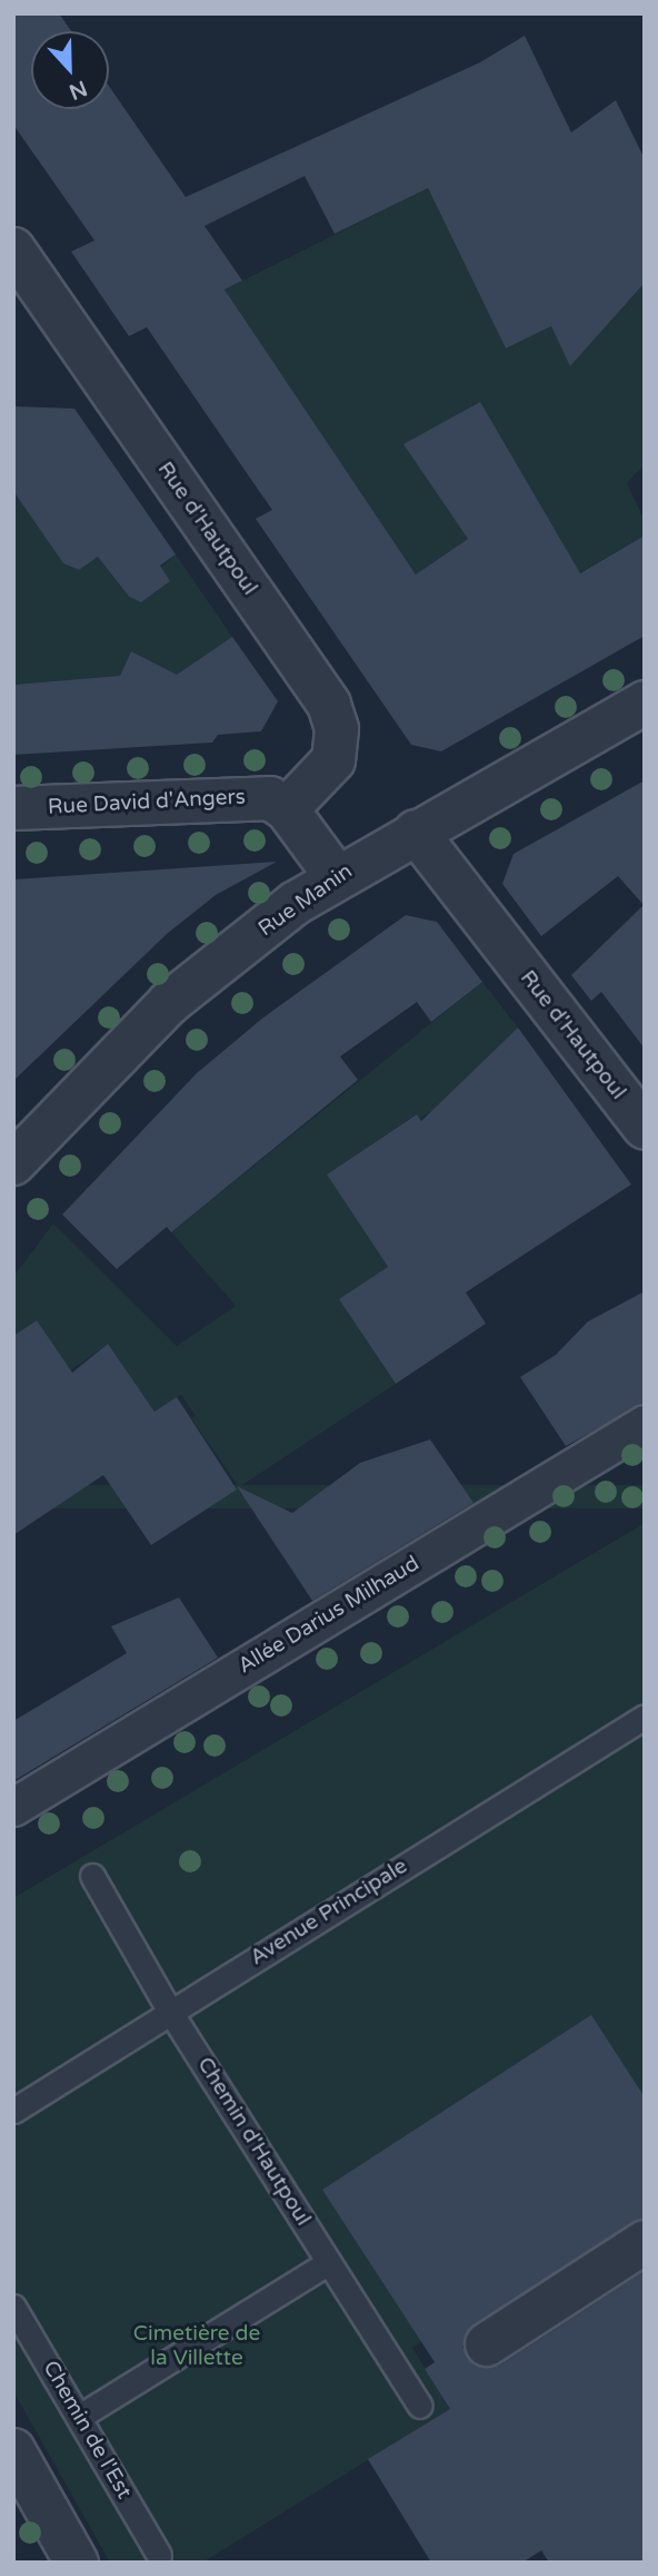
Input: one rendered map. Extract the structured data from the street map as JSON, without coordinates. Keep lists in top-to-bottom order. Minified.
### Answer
{"streets":{"street":["Rue d'Hautpoul","Rue David d'Angers","Rue Manin","Allée Darius Milhaud"],"lane":["Avenue Principale","Chemin d'Hautpoul","Chemin de l'Est"]},"crossings":[["Rue d'Hautpoul","Rue David d'Angers"],["Rue d'Hautpoul","Rue Manin"],["Avenue Principale","Chemin d'Hautpoul"]],"parks":["Cimetière de la Villette"],"north":"bottom"}
